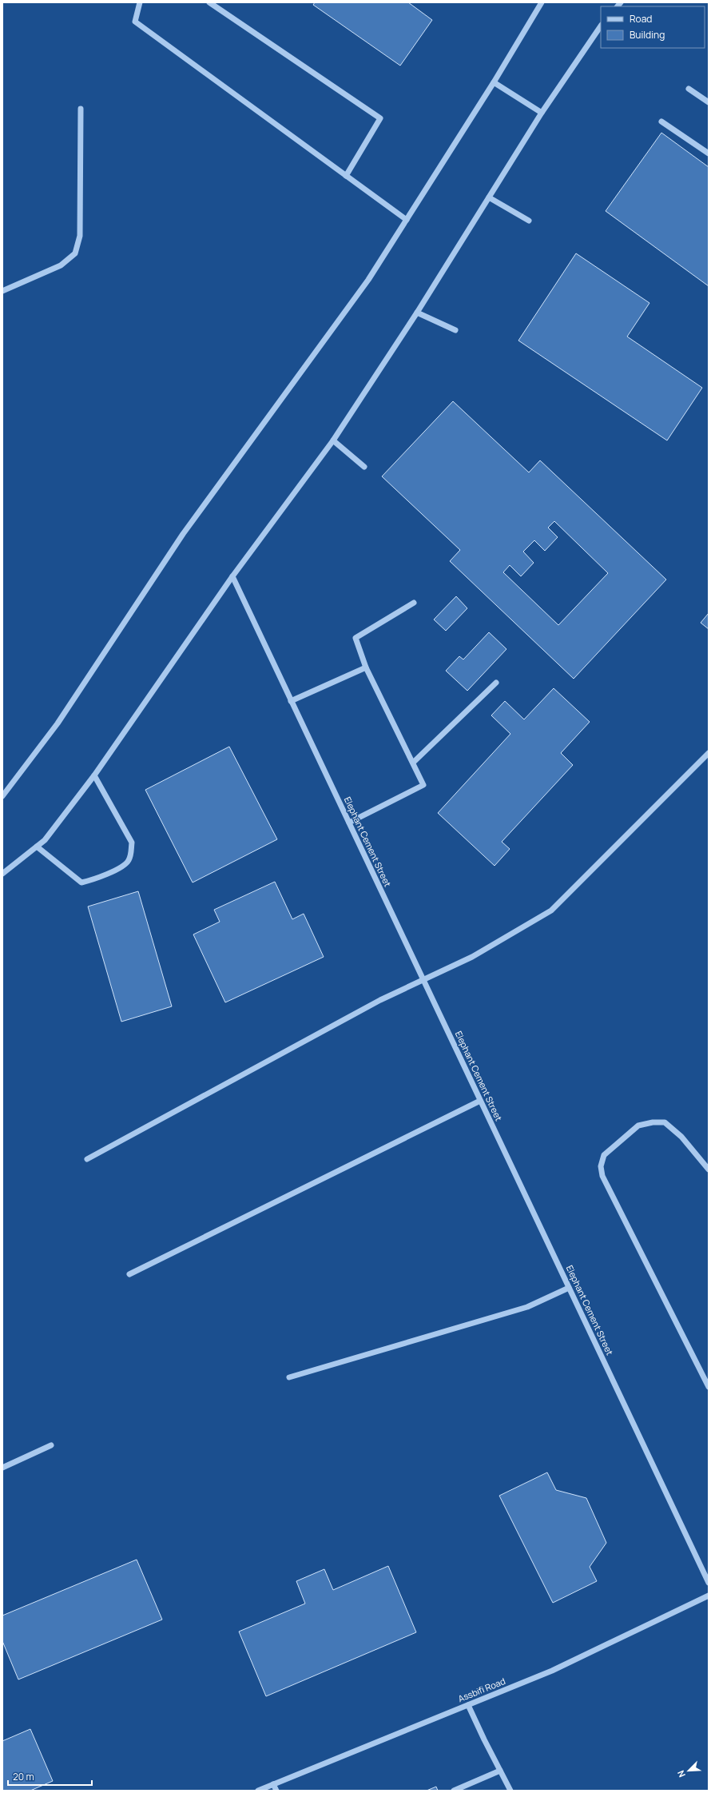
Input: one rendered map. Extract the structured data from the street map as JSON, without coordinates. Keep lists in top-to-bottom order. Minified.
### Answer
{"streets":{"street":["Elephant Cement Street","Assbifi Road"]},"legend":["Road","Building"],"scale_bar":"20 m","north":"bottom left"}
